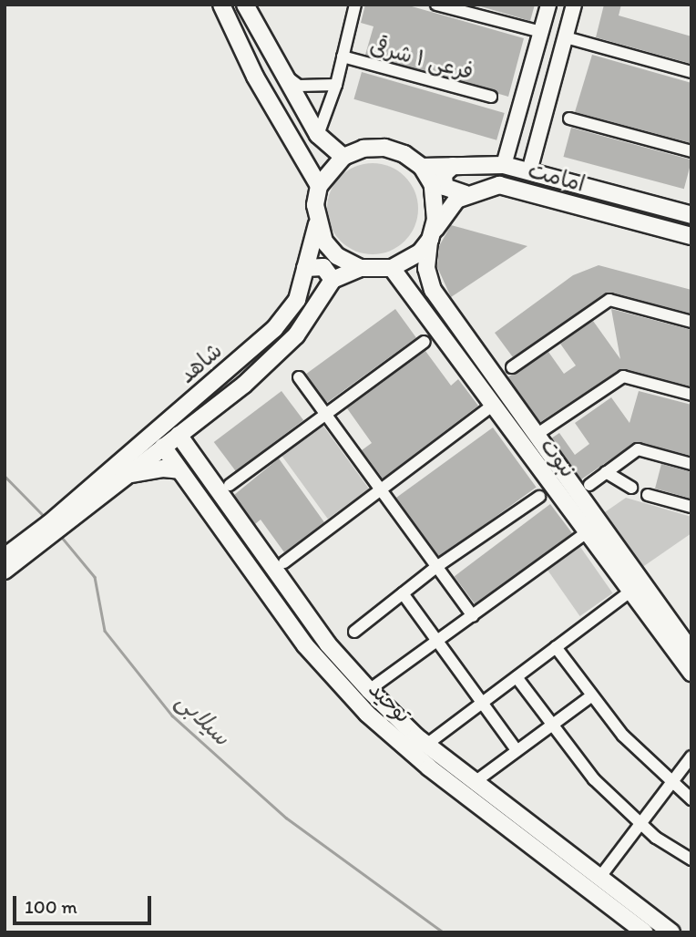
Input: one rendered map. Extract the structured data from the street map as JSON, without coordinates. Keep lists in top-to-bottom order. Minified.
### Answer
{"streets":{"main road":["امامت","شاهد","نبوت","توحید"],"street":["فرعی ۱ شرقی"]},"crossings":[["امامت","شاهد"],["امامت","نبوت"],["شاهد","نبوت"],["شاهد","توحید"]],"water":["سیلابی"],"scale_bar":"100 m"}
